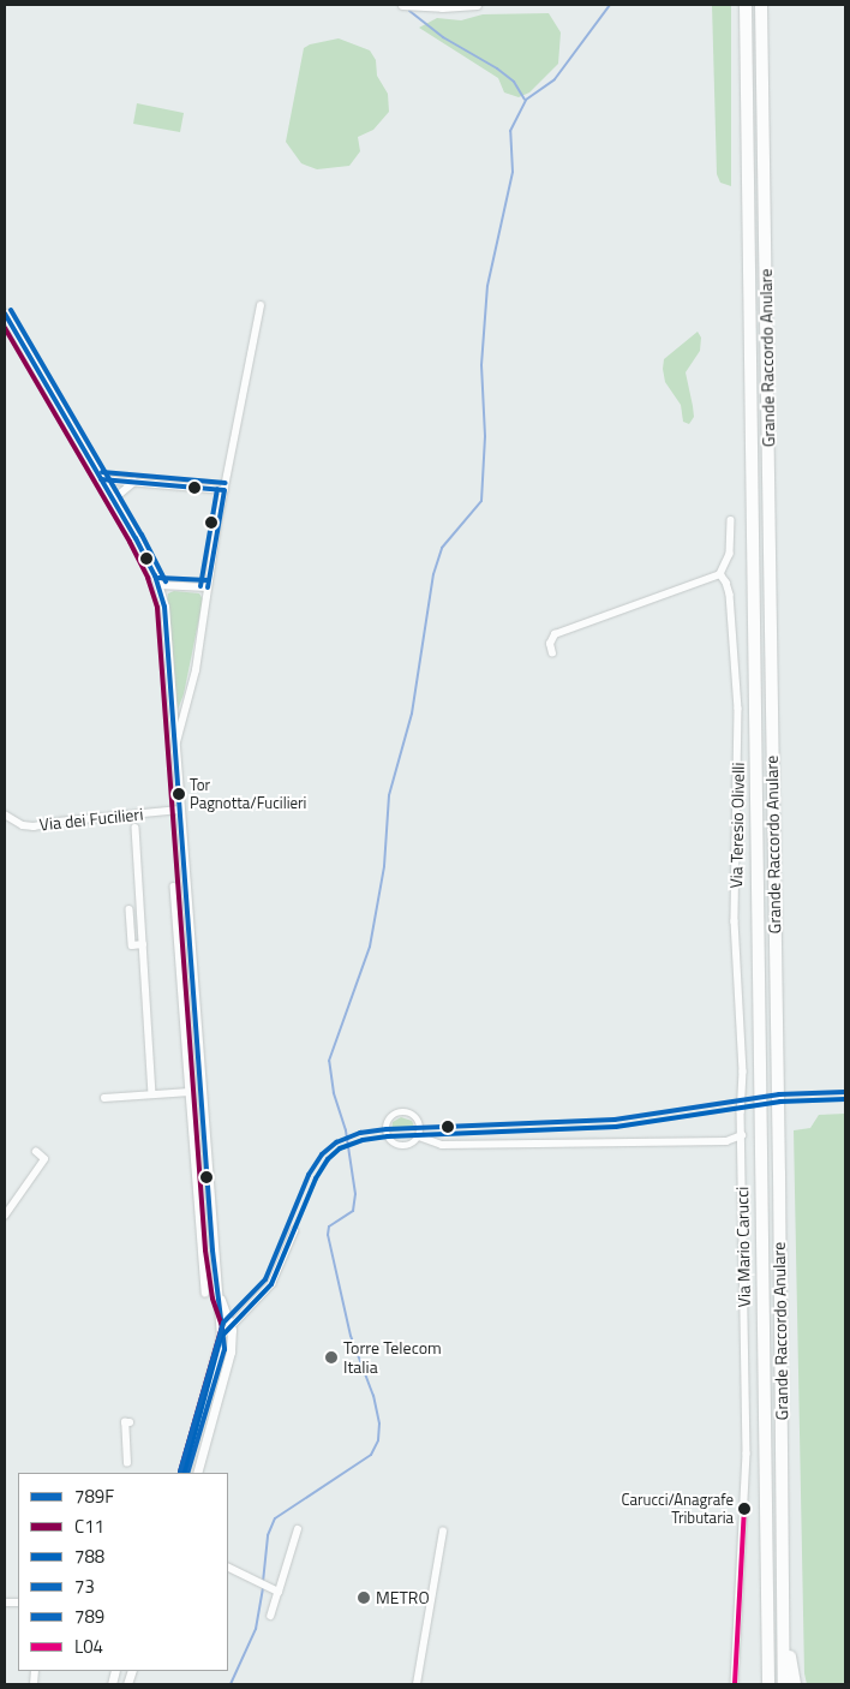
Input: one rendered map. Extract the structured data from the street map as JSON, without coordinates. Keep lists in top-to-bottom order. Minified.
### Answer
{"streets":{"highway":["Grande Raccordo Anulare"],"street":["Via dei Fucilieri","Via Teresio Olivelli","Via Mario Carucci"]},"crossings":[["Via Teresio Olivelli","Via Mario Carucci"]],"places":["Tor Pagnotta/Fucilieri","Torre Telecom Italia","Carucci/Anagrafe Tributaria","METRO"],"lines":["transit line 789","transit line 789F","transit line C11","transit line 73","transit line 788","transit line L04"],"legend":["789F","C11","788","73","789","L04"]}
